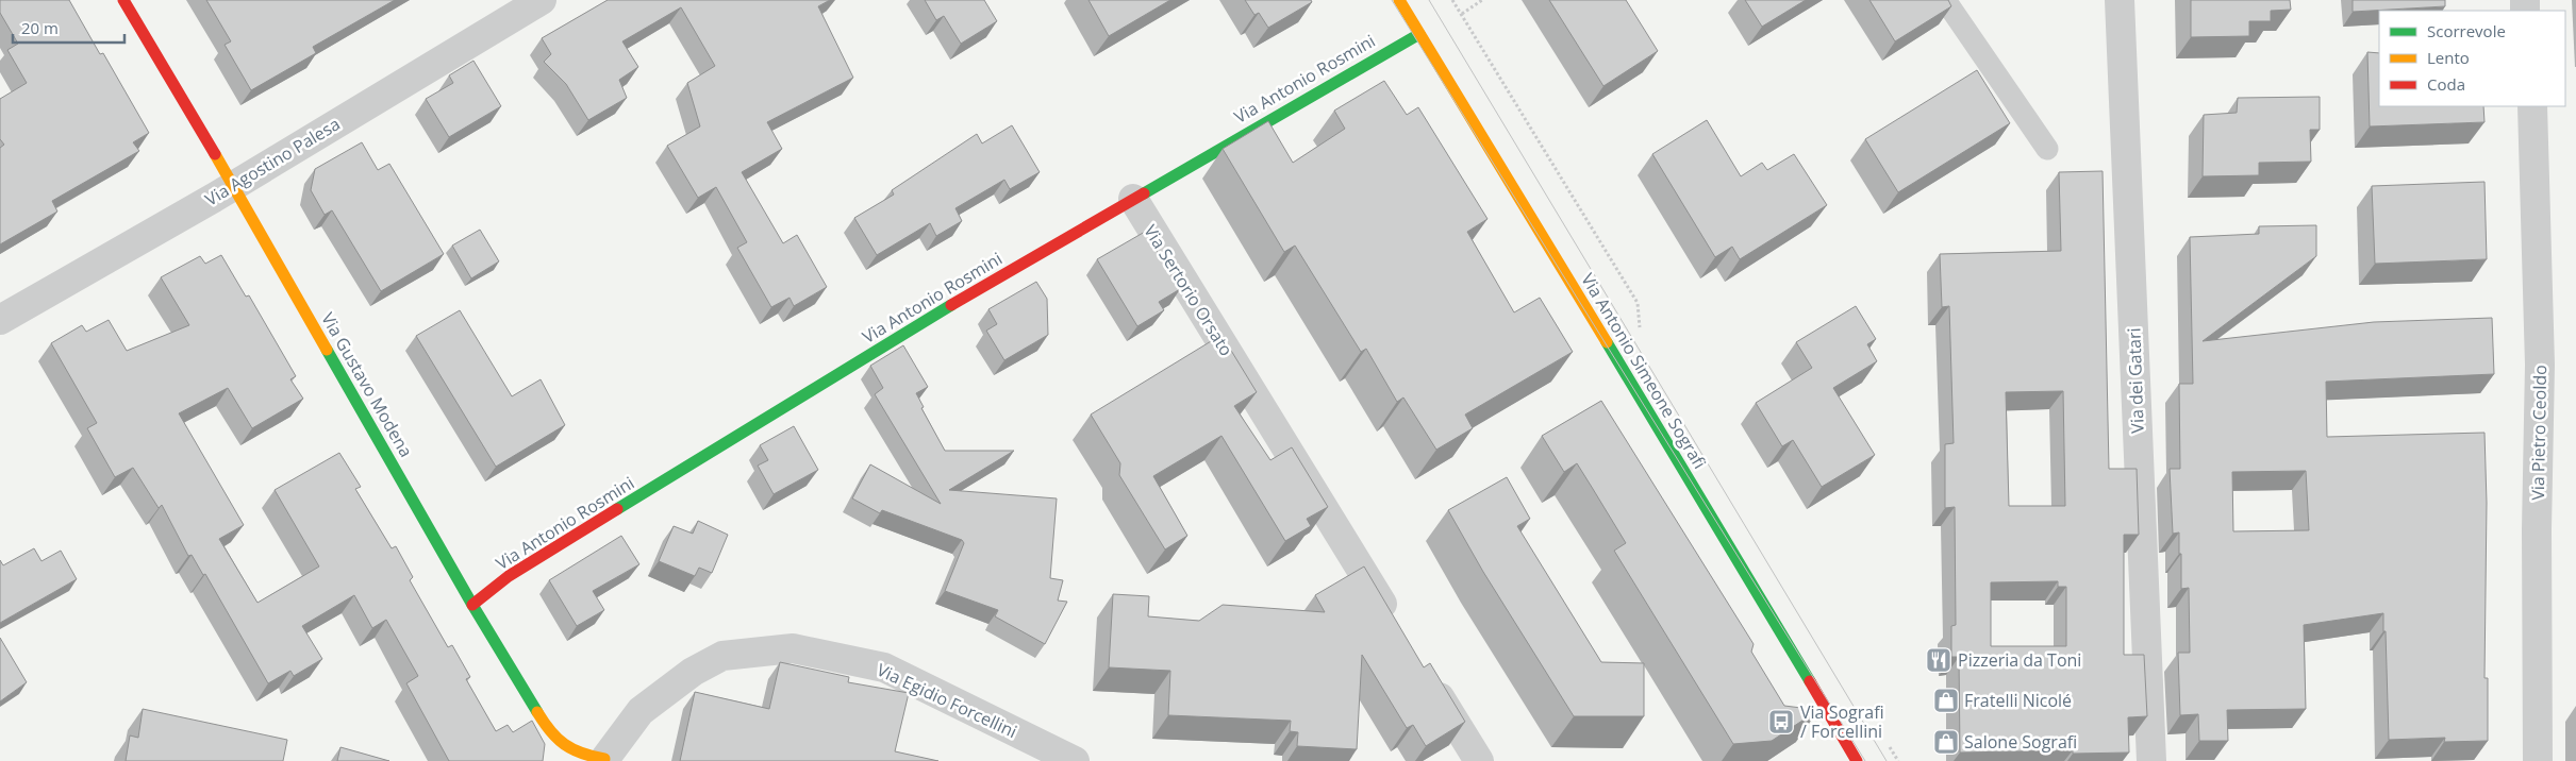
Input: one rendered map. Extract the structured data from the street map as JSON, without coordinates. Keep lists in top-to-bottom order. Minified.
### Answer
{"streets":{"street":["Via Antonio Rosmini","Via Agostino Palesa","Via Sertorio Orsato","Via Antonio Simeone Sografi","Via dei Gatari","Via Gustavo Modena","Via Pietro Ceoldo","Via Egidio Forcellini"]},"crossings":[["Via Antonio Rosmini","Via Sertorio Orsato"],["Via Antonio Rosmini","Via Antonio Simeone Sografi"],["Via Antonio Rosmini","Via Gustavo Modena"],["Via Agostino Palesa","Via Gustavo Modena"],["Via Gustavo Modena","Via Egidio Forcellini"]],"places":{"restaurant":["Pizzeria da Toni"],"shop":["Fratelli Nicolé","Salone Sografi"],"bus stop":["Via Sografi / Forcellini"]},"legend":["Scorrevole","Lento","Coda"],"scale_bar":"20 m"}
